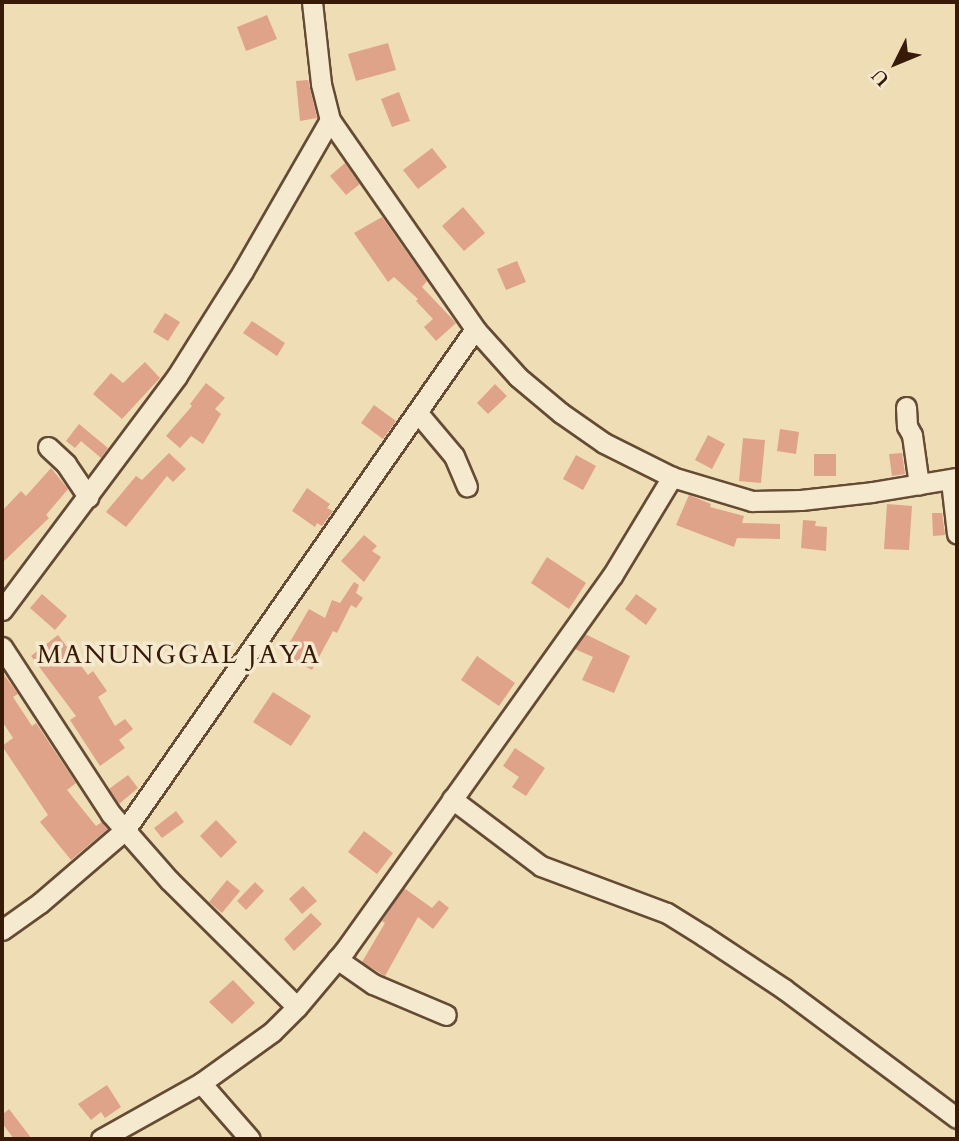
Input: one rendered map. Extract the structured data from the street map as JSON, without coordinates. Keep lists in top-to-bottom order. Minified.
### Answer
{"districts":["MANUNGGAL JAYA"],"north":"bottom left"}
